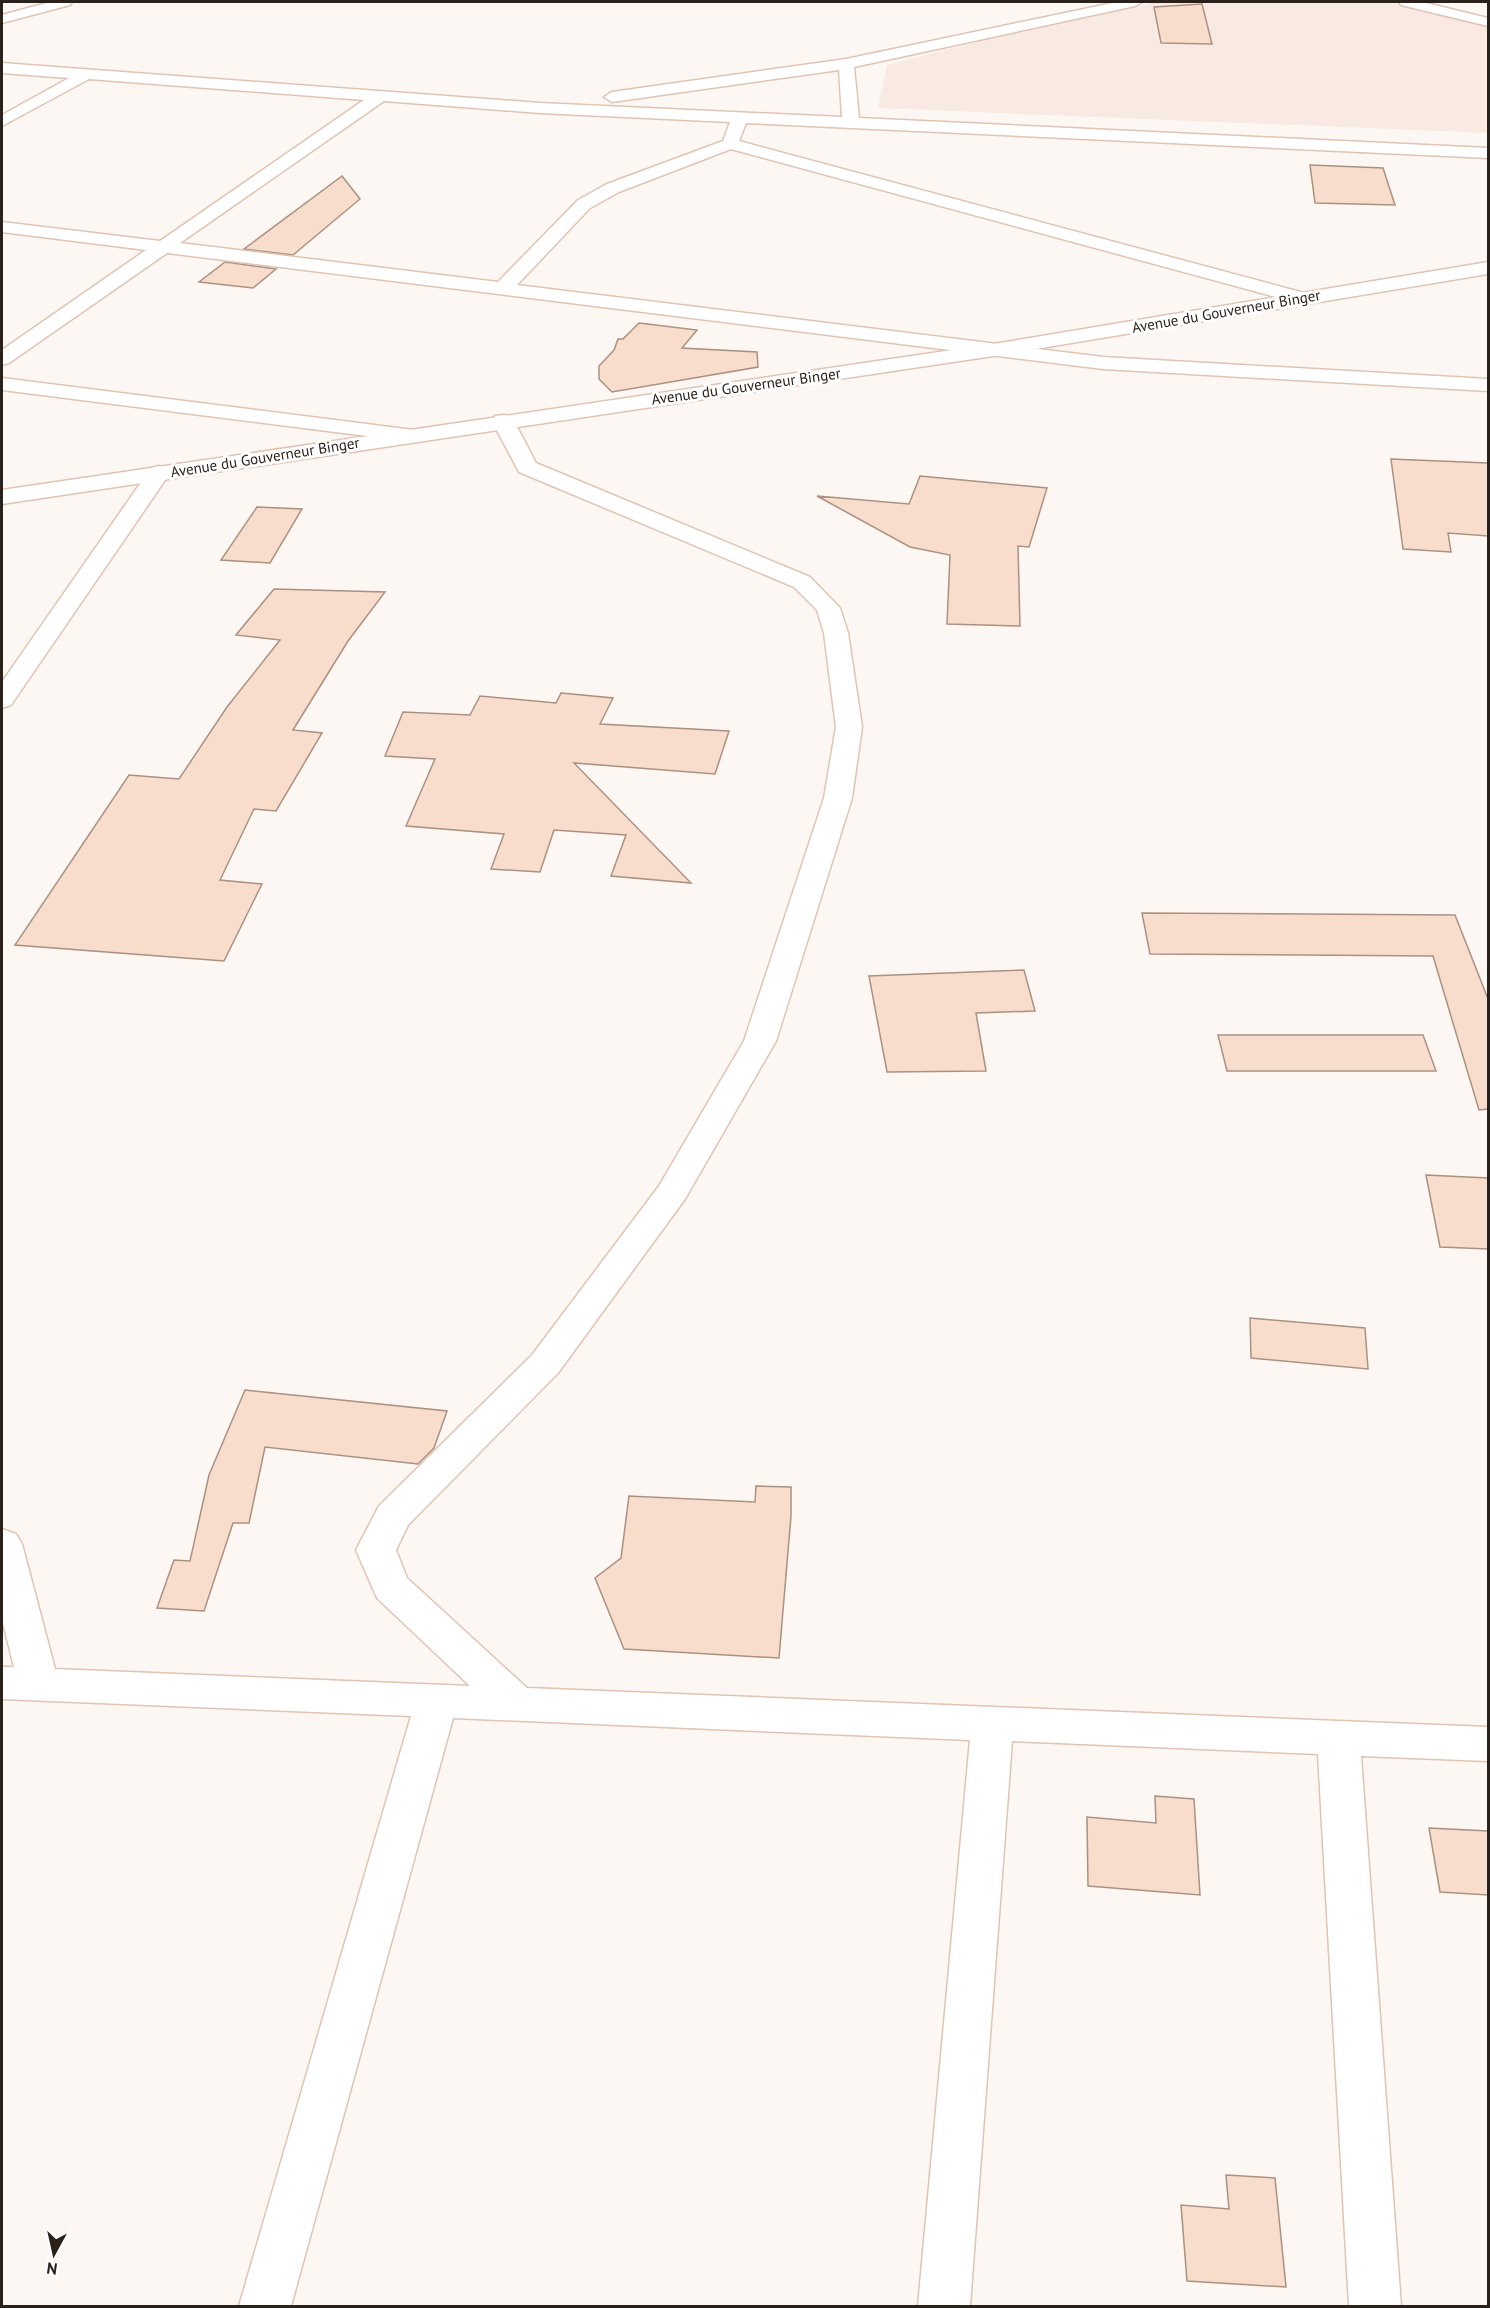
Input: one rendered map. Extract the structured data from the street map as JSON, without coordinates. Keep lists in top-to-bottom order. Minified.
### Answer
{"streets":{"street":["Avenue du Gouverneur Binger"]},"north":"bottom"}
